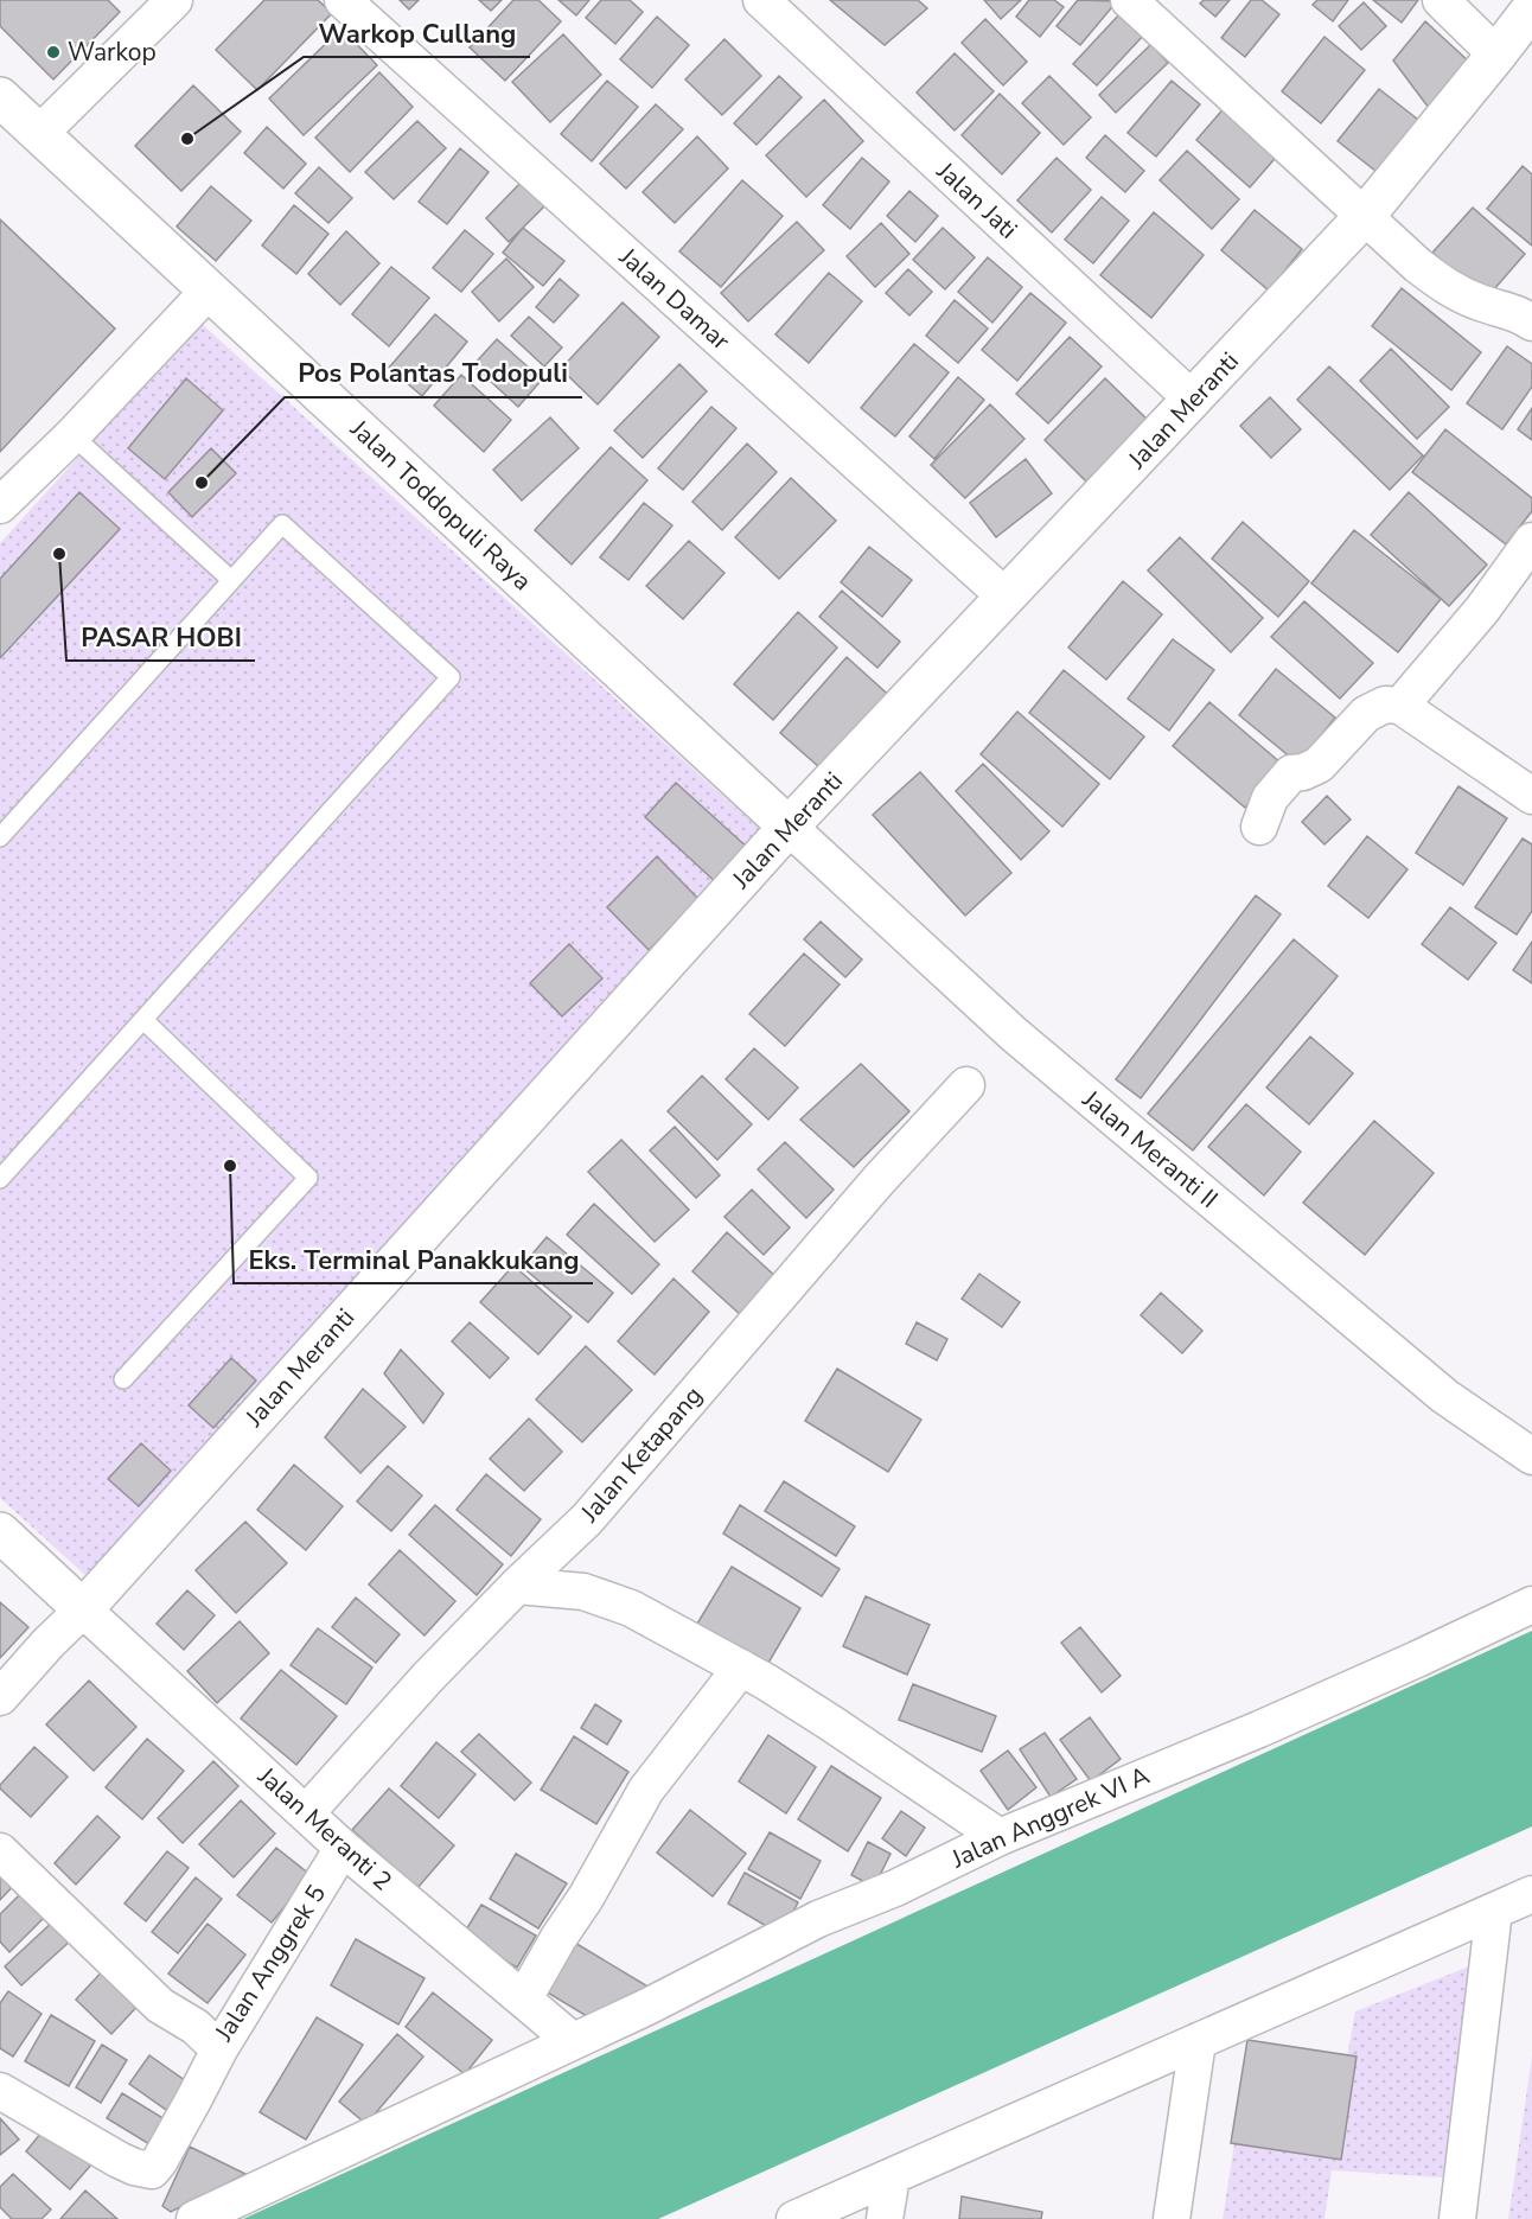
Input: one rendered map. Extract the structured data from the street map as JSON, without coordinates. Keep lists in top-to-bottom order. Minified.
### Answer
{"streets":{"street":["Jalan Jati","Jalan Damar","Jalan Meranti","Jalan Toddopuli Raya","Jalan Meranti II","Jalan Ketapang","Jalan Anggrek VI A","Jalan Meranti 2","Jalan Anggrek 5"]},"crossings":[["Jalan Jati","Jalan Meranti"],["Jalan Damar","Jalan Meranti"],["Jalan Meranti","Jalan Toddopuli Raya"],["Jalan Meranti","Jalan Meranti II"],["Jalan Meranti","Jalan Meranti 2"],["Jalan Toddopuli Raya","Jalan Meranti II"],["Jalan Ketapang","Jalan Meranti 2"],["Jalan Anggrek VI A","Jalan Meranti 2"],["Jalan Meranti 2","Jalan Anggrek 5"]],"places":["Warkop","Warkop Cullang","Pos Polantas Todopuli","PASAR HOBI","Eks. Terminal Panakkukang"]}
